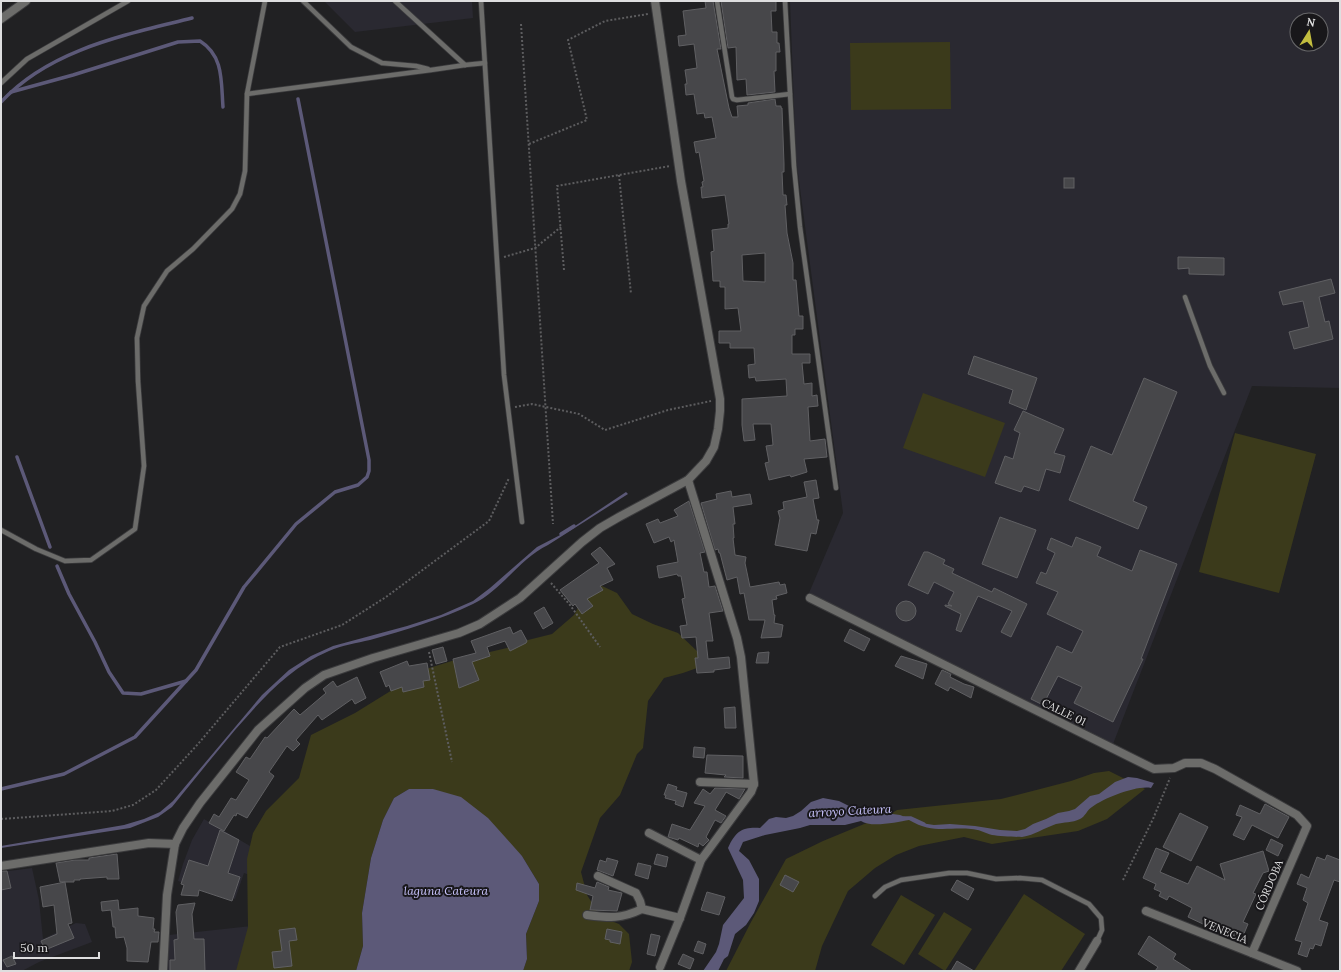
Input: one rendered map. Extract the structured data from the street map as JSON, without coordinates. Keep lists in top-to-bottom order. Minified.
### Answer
{"streets":{"street":["CALLE 01","CÓRDOBA","VENECIA"]},"crossings":[["CALLE 01","CÓRDOBA"],["CÓRDOBA","VENECIA"]],"water":["arroyo Cateura","laguna Cateura"],"scale_bar":"50 m","north":"top"}
